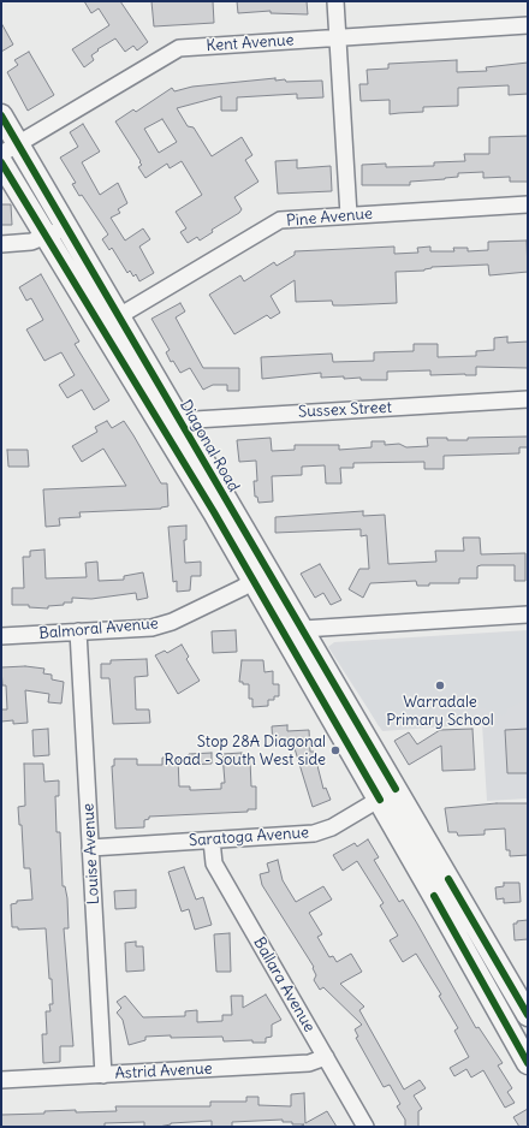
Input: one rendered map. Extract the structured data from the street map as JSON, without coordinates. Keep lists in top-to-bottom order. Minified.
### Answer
{"streets":{"main road":["Diagonal Road"],"street":["Kent Avenue","Pine Avenue","Sussex Street","Balmoral Avenue","Saratoga Avenue","Louise Avenue","Ballara Avenue","Astrid Avenue"]},"crossings":[["Kent Avenue","Diagonal Road"],["Pine Avenue","Diagonal Road"],["Sussex Street","Diagonal Road"],["Diagonal Road","Balmoral Avenue"],["Diagonal Road","Saratoga Avenue"],["Balmoral Avenue","Louise Avenue"],["Saratoga Avenue","Louise Avenue"],["Saratoga Avenue","Ballara Avenue"],["Louise Avenue","Astrid Avenue"],["Ballara Avenue","Astrid Avenue"]],"places":["Warradale Primary School","Stop 28A Diagonal Road - South West side"]}
